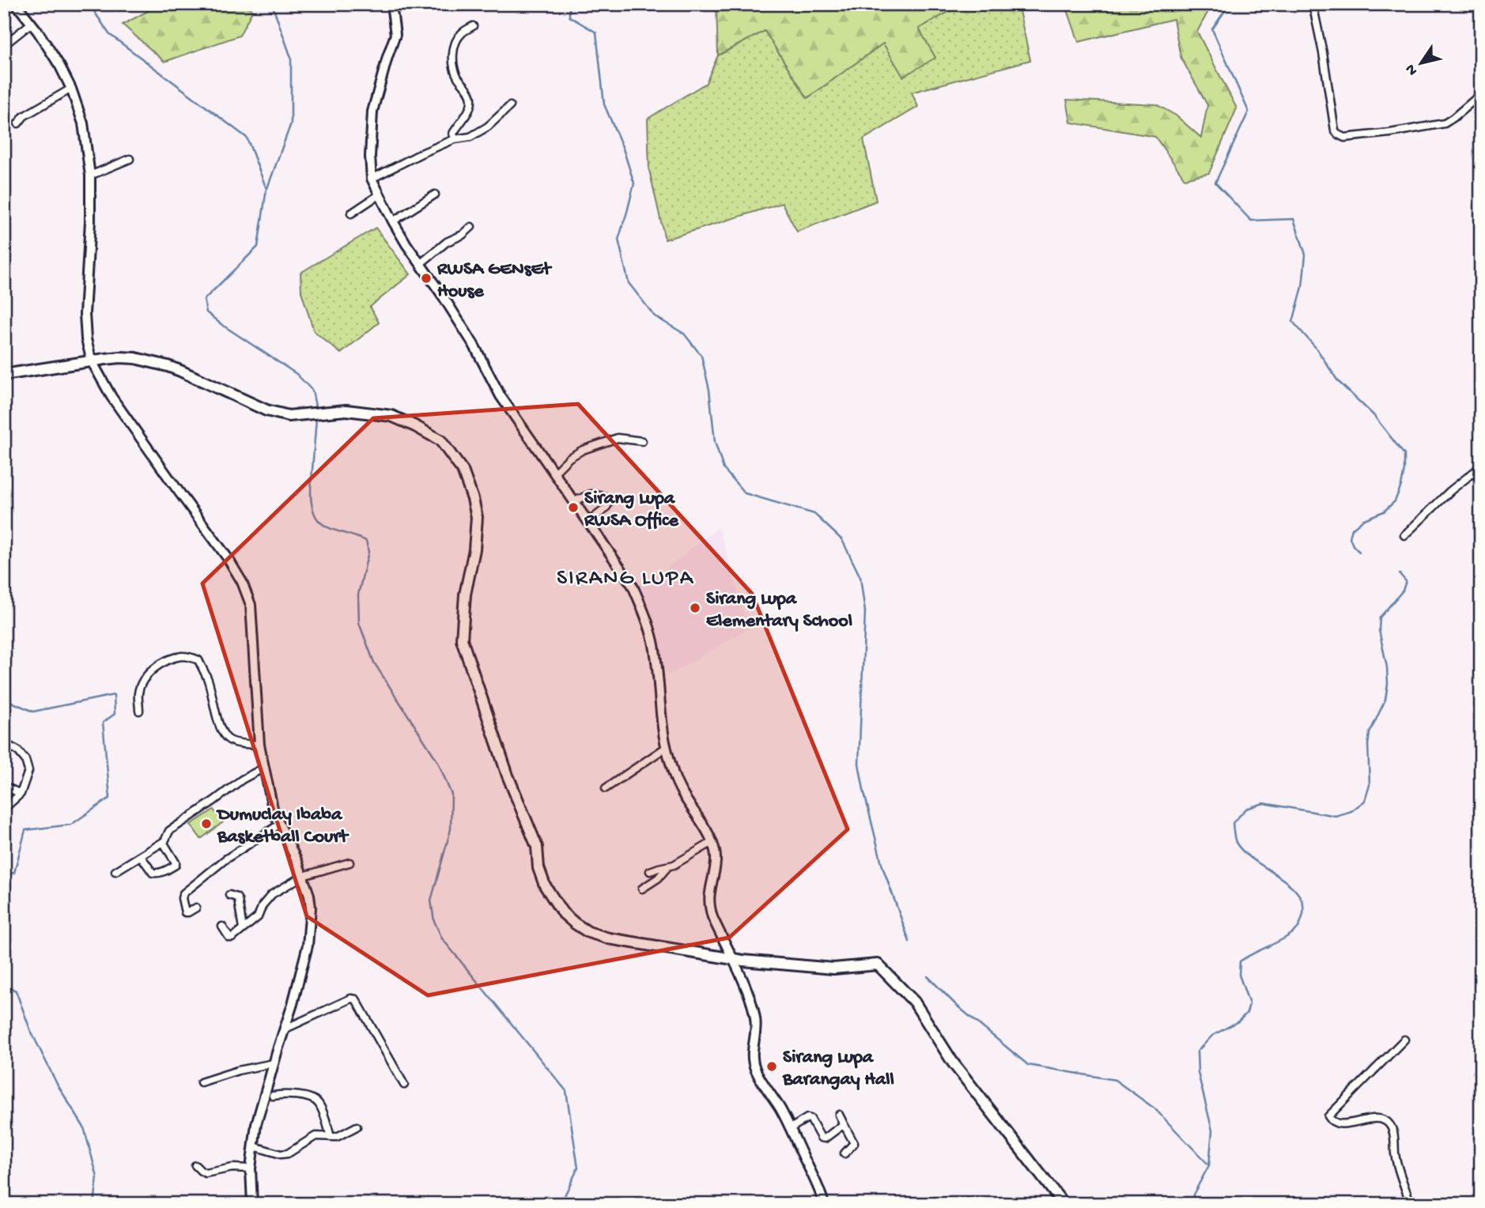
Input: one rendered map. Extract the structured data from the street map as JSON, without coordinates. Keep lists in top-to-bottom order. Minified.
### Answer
{"districts":["SIRANG LUPA"],"places":["RWSA GENsEt House","Sirang Lupa RWSA Office","Sirang Lupa Elementary School","Dumuclay Ibaba Basketball Court","Sirang Lupa Barangay Hall"],"north":"bottom left"}
